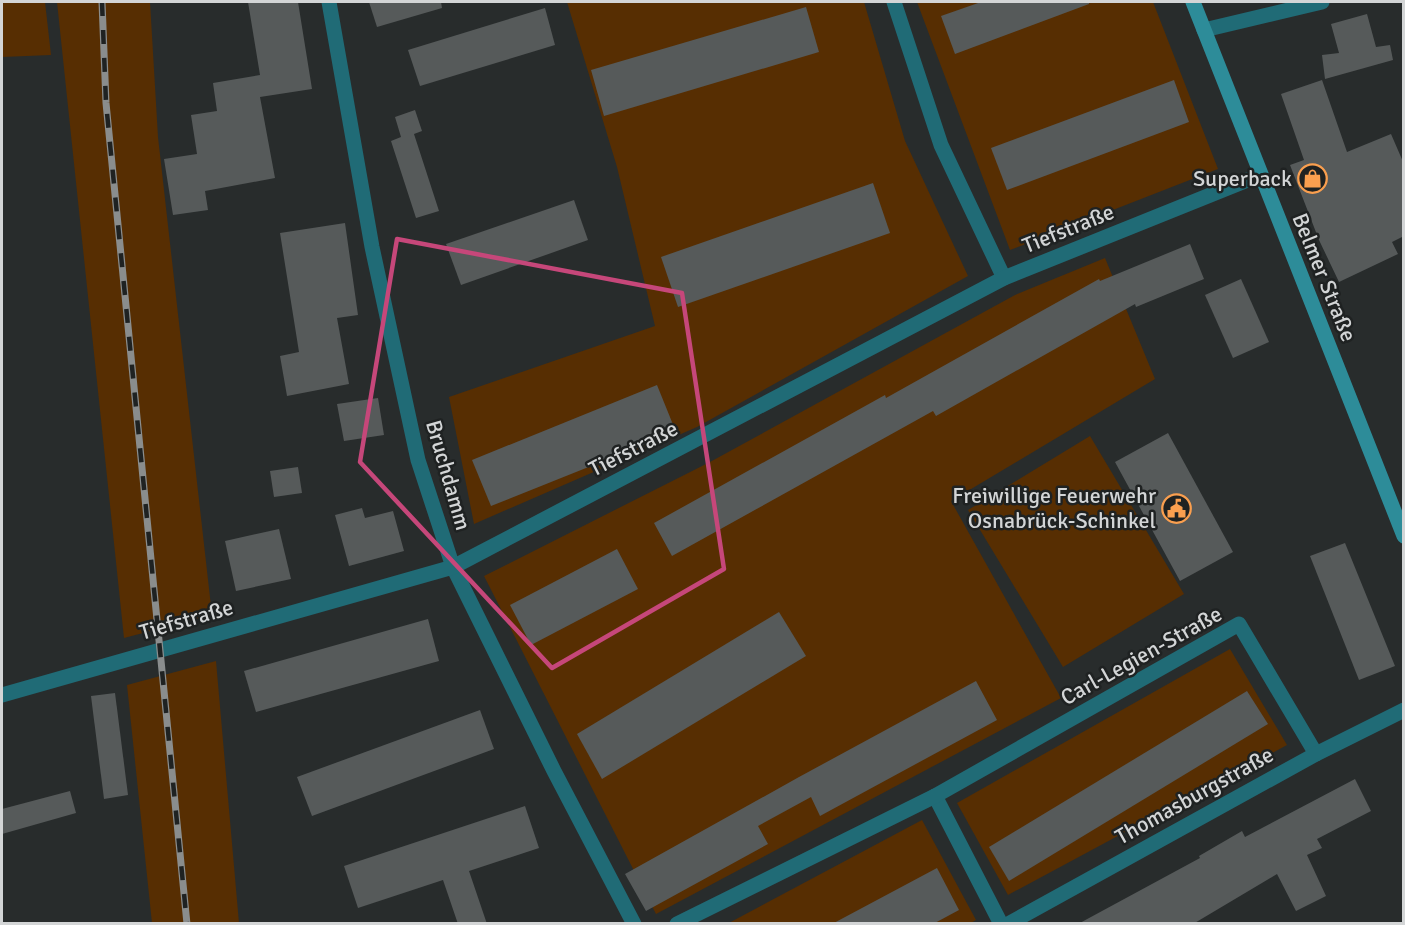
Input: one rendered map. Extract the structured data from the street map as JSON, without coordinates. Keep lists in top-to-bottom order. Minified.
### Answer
{"streets":{"street":["Tiefstraße","Belmer Straße","Bruchdamm","Carl-Legien-Straße","Thomasburgstraße"]},"crossings":[["Tiefstraße","Belmer Straße"],["Tiefstraße","Bruchdamm"],["Carl-Legien-Straße","Thomasburgstraße"]],"places":{"shop":["Superback"],"public building":["Freiwillige Feuerwehr Osnabrück-Schinkel"]}}
